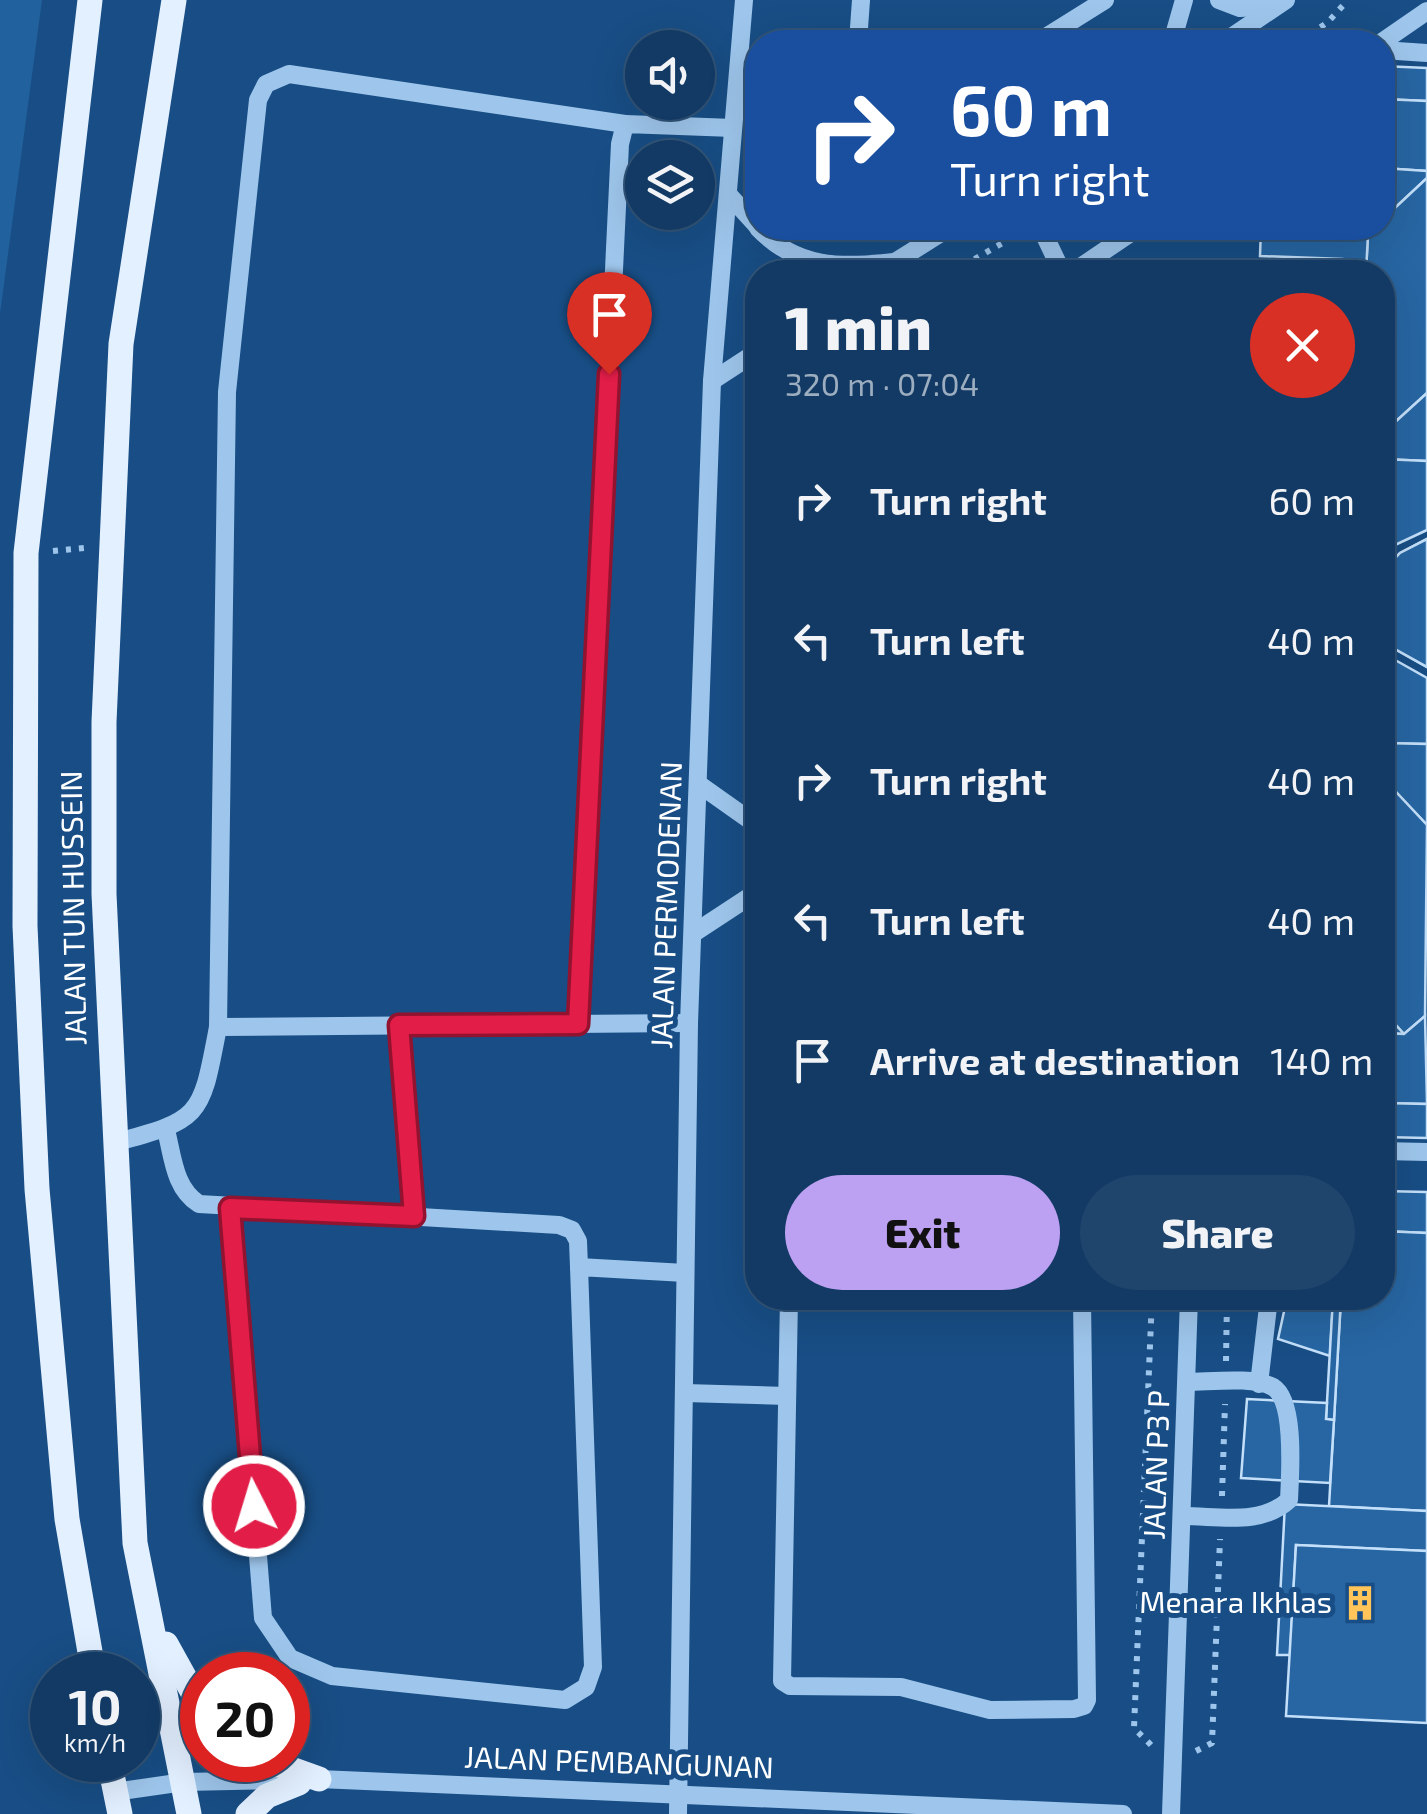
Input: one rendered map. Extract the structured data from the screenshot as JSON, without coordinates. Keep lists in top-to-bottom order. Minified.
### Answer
{"streets":{"main road":["JALAN TUN HUSSEIN"],"street":["JALAN PERMODENAN","JALAN P3 P","JALAN PEMBANGUNAN"]},"crossings":[["JALAN PERMODENAN","JALAN PEMBANGUNAN"],["JALAN TUN HUSSEIN","JALAN PEMBANGUNAN"]],"places":{"building":["Menara Ikhlas"]},"page":{"turn":["60 m","Turn right"],"heading":["1 min","320 m · 07:04"],"list":[{"name":"Turn right","value":"60 m"},{"name":"Turn left","value":"40 m"},{"name":"Turn right","value":"40 m"},{"name":"Turn left","value":"40 m"},{"name":"Arrive at destination","value":"140 m"}],"buttons":["Exit","Share"],"speed":"10 km/h","limit":"20"}}
